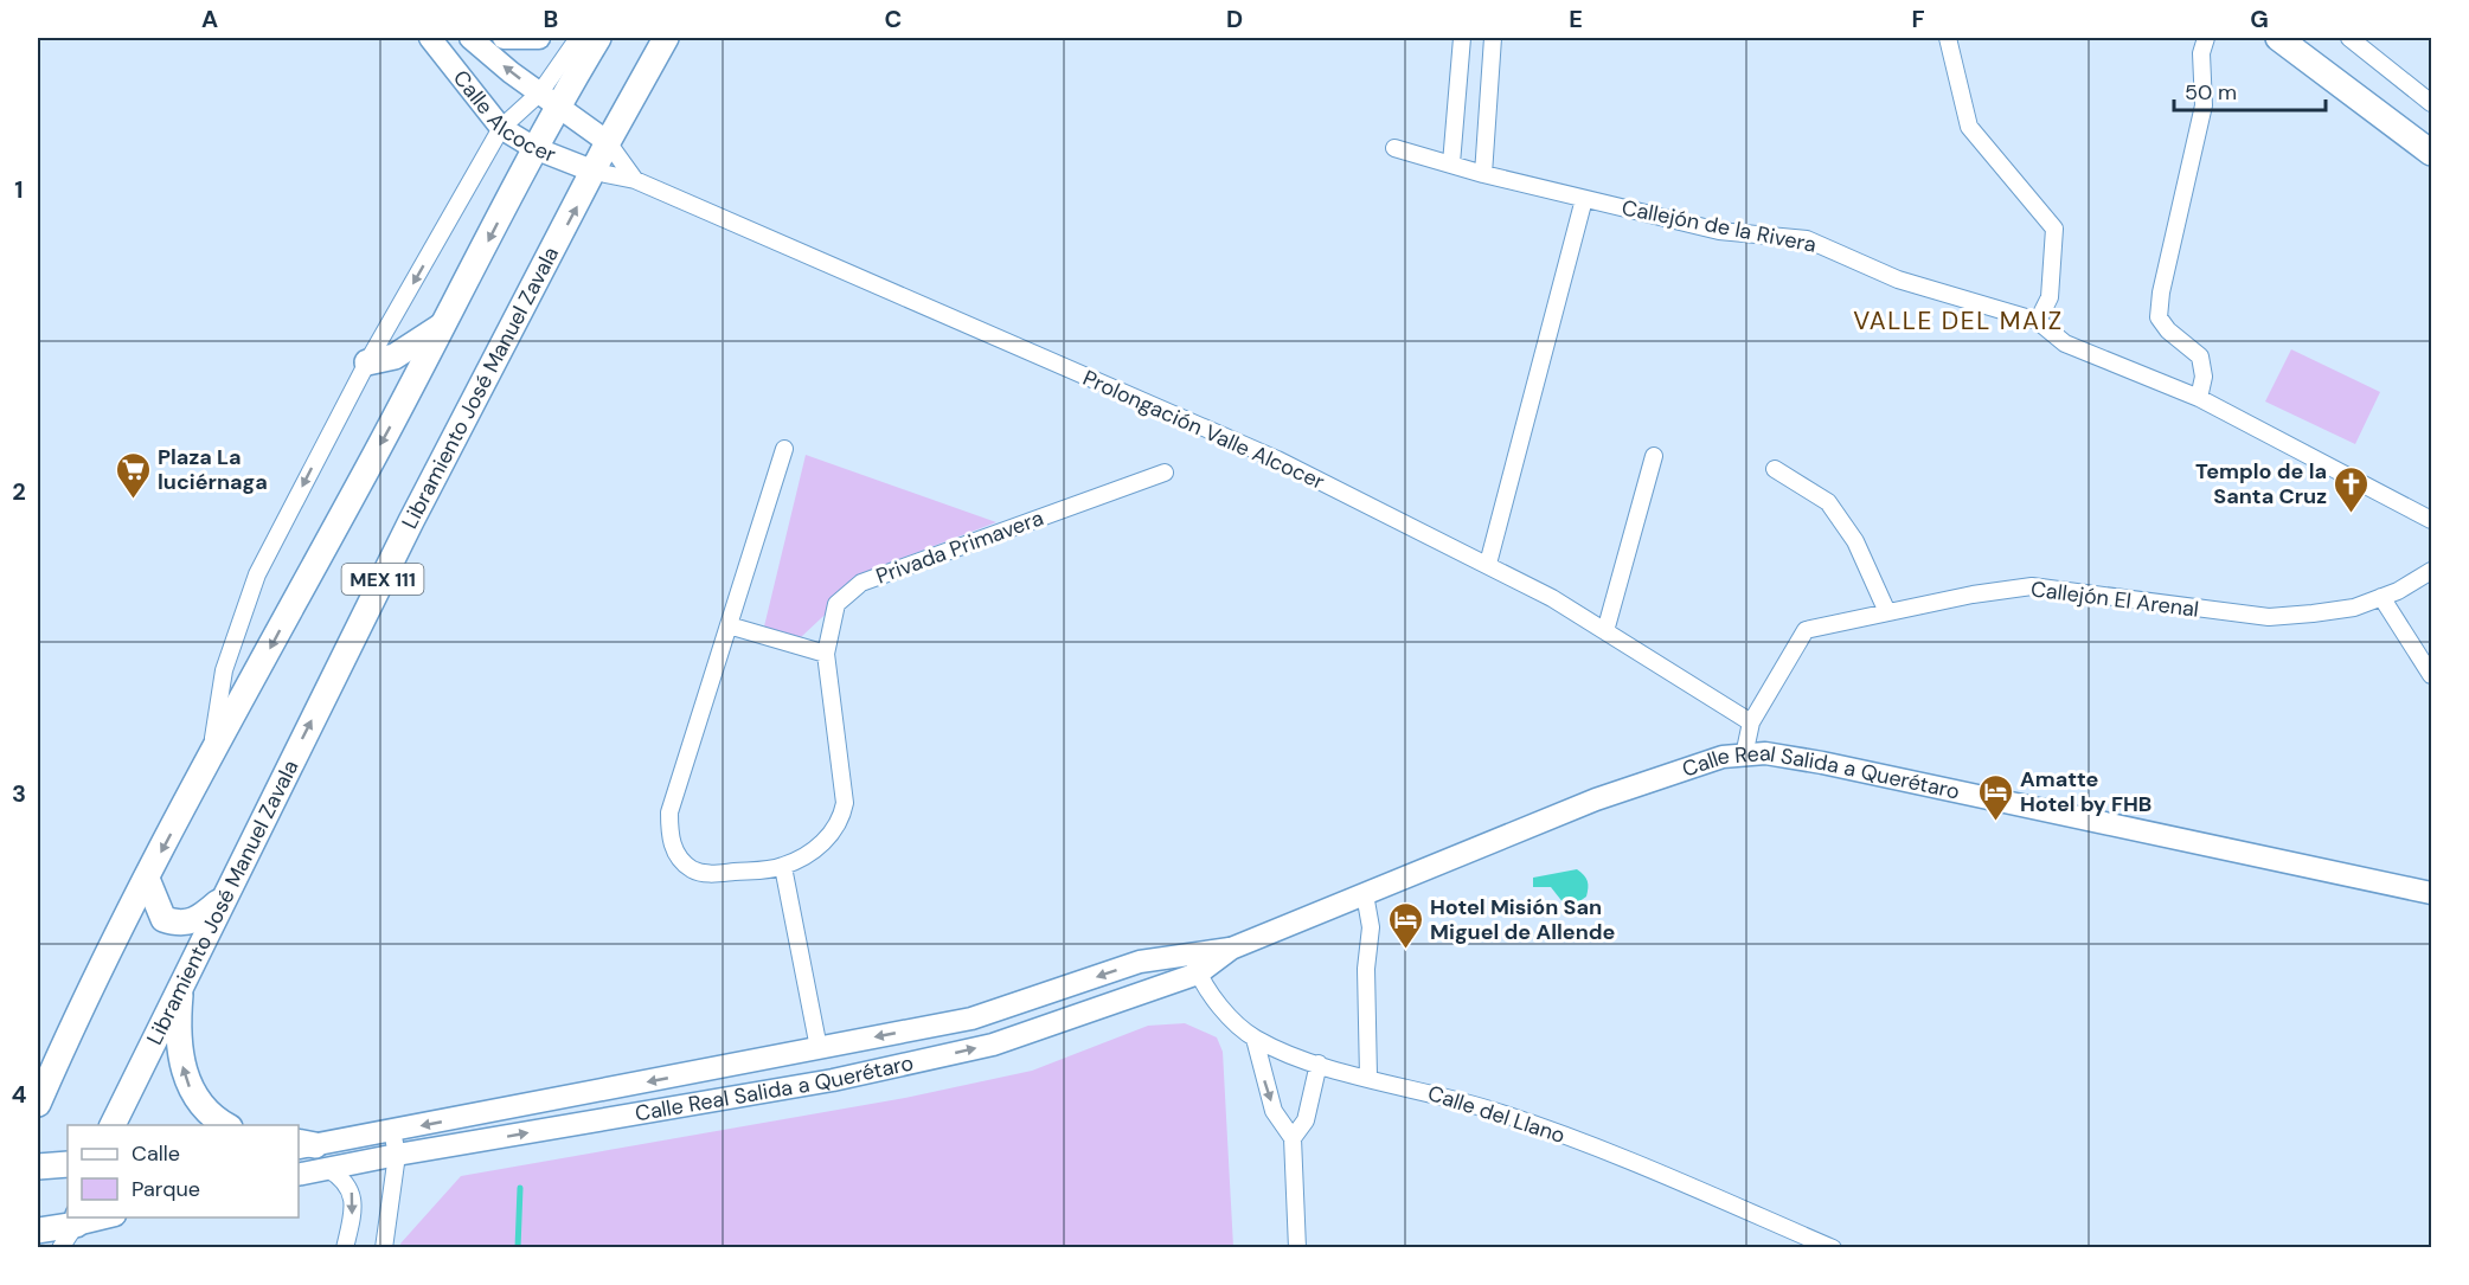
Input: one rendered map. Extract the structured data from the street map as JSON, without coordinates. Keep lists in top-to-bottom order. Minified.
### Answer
{"streets":{"main road":["Libramiento José Manuel Zavala","MEX 111"],"street":["Calle Alcocer","Callejón de la Rivera","Prolongación Valle Alcocer","Privada Primavera","Callejón El Arenal","Calle Real Salida a Querétaro","Calle del Llano"]},"crossings":[["Calle Alcocer","Libramiento José Manuel Zavala"],["Calle Alcocer","Prolongación Valle Alcocer"],["Calle Alcocer","MEX 111"],["Libramiento José Manuel Zavala","Prolongación Valle Alcocer"],["Prolongación Valle Alcocer","Callejón El Arenal"],["Callejón El Arenal","Calle Real Salida a Querétaro"],["Calle Real Salida a Querétaro","Calle del Llano"]],"districts":["VALLE DEL MAIZ"],"places":{"supermarket":["Plaza La luciérnaga"],"church":["Templo de la Santa Cruz"],"hotel":["Amatte Hotel by FHB","Hotel Misión San Miguel de Allende"]},"legend":["Calle","Parque"],"scale_bar":"50 m","grid":{"columns":["A","B","C","D","E","F","G"],"rows":["1","2","3","4"]}}
